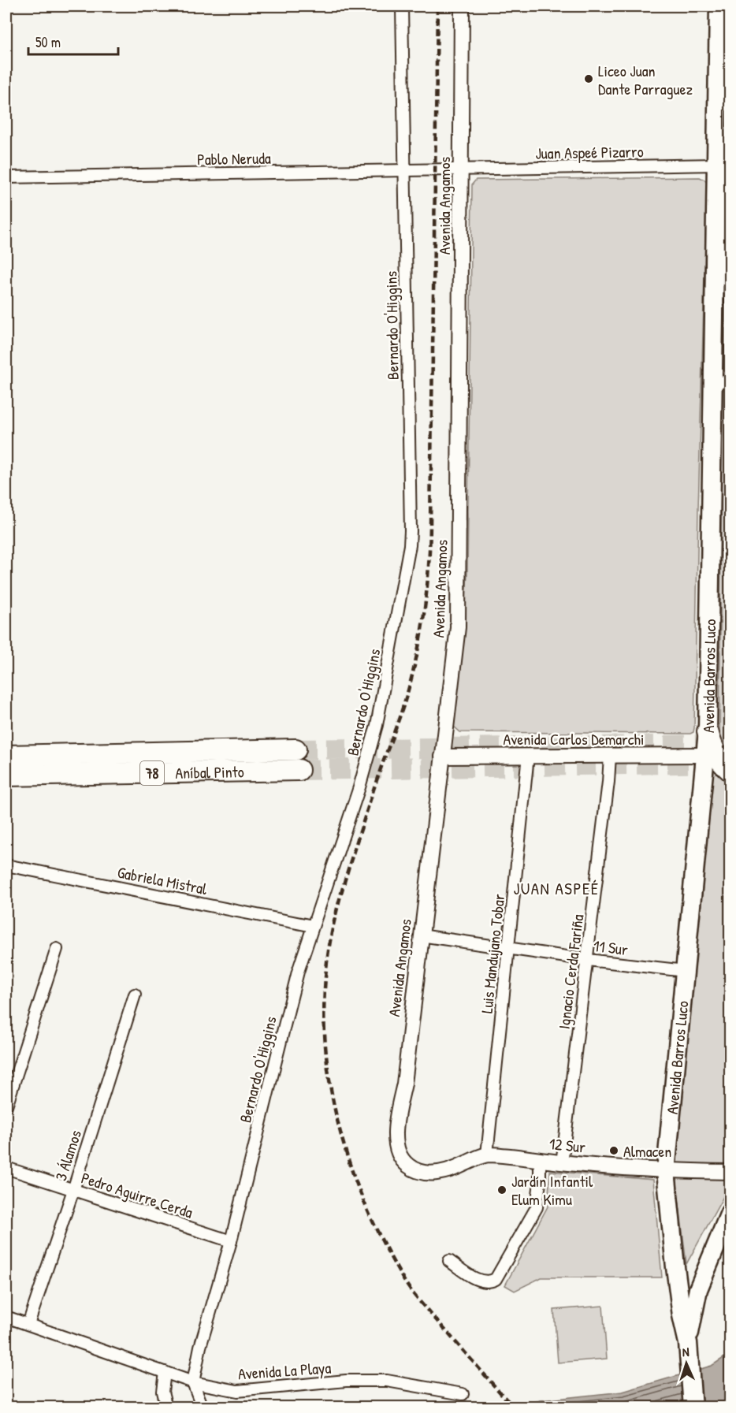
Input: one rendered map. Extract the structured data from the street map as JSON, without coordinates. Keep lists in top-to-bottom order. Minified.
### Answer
{"streets":{"highway":["Aníbal Pinto","78"],"main road":["Avenida Barros Luco"],"street":["Juan Aspeé Pizarro","Pablo Neruda","Avenida Angamos","Bernardo O'Higgins","Avenida Carlos Demarchi","Gabriela Mistral","11 Sur","Luis Mandujano Tobar","Ignacio Cerda Fariña","12 Sur","3 Álamos","Pedro Aguirre Cerda","Avenida La Playa"]},"crossings":[["Juan Aspeé Pizarro","Pablo Neruda"],["Juan Aspeé Pizarro","Avenida Angamos"],["Juan Aspeé Pizarro","Avenida Barros Luco"],["Pablo Neruda","Avenida Angamos"],["Pablo Neruda","Bernardo O'Higgins"],["Avenida Angamos","Avenida Carlos Demarchi"],["Avenida Angamos","11 Sur"],["Avenida Angamos","12 Sur"],["Bernardo O'Higgins","Gabriela Mistral"],["Bernardo O'Higgins","Pedro Aguirre Cerda"],["Bernardo O'Higgins","Avenida La Playa"],["Avenida Barros Luco","Avenida Carlos Demarchi"],["Avenida Barros Luco","11 Sur"],["Avenida Barros Luco","12 Sur"],["Avenida Carlos Demarchi","Luis Mandujano Tobar"],["Avenida Carlos Demarchi","Ignacio Cerda Fariña"],["11 Sur","Luis Mandujano Tobar"],["11 Sur","Ignacio Cerda Fariña"],["Luis Mandujano Tobar","12 Sur"],["Ignacio Cerda Fariña","12 Sur"],["3 Álamos","Pedro Aguirre Cerda"],["3 Álamos","Avenida La Playa"]],"districts":["JUAN ASPEÉ"],"places":["Liceo Juan Dante Parraguez","Almacen","Jardín Infantil Elum Kimu"],"scale_bar":"50 m","north":"top"}
